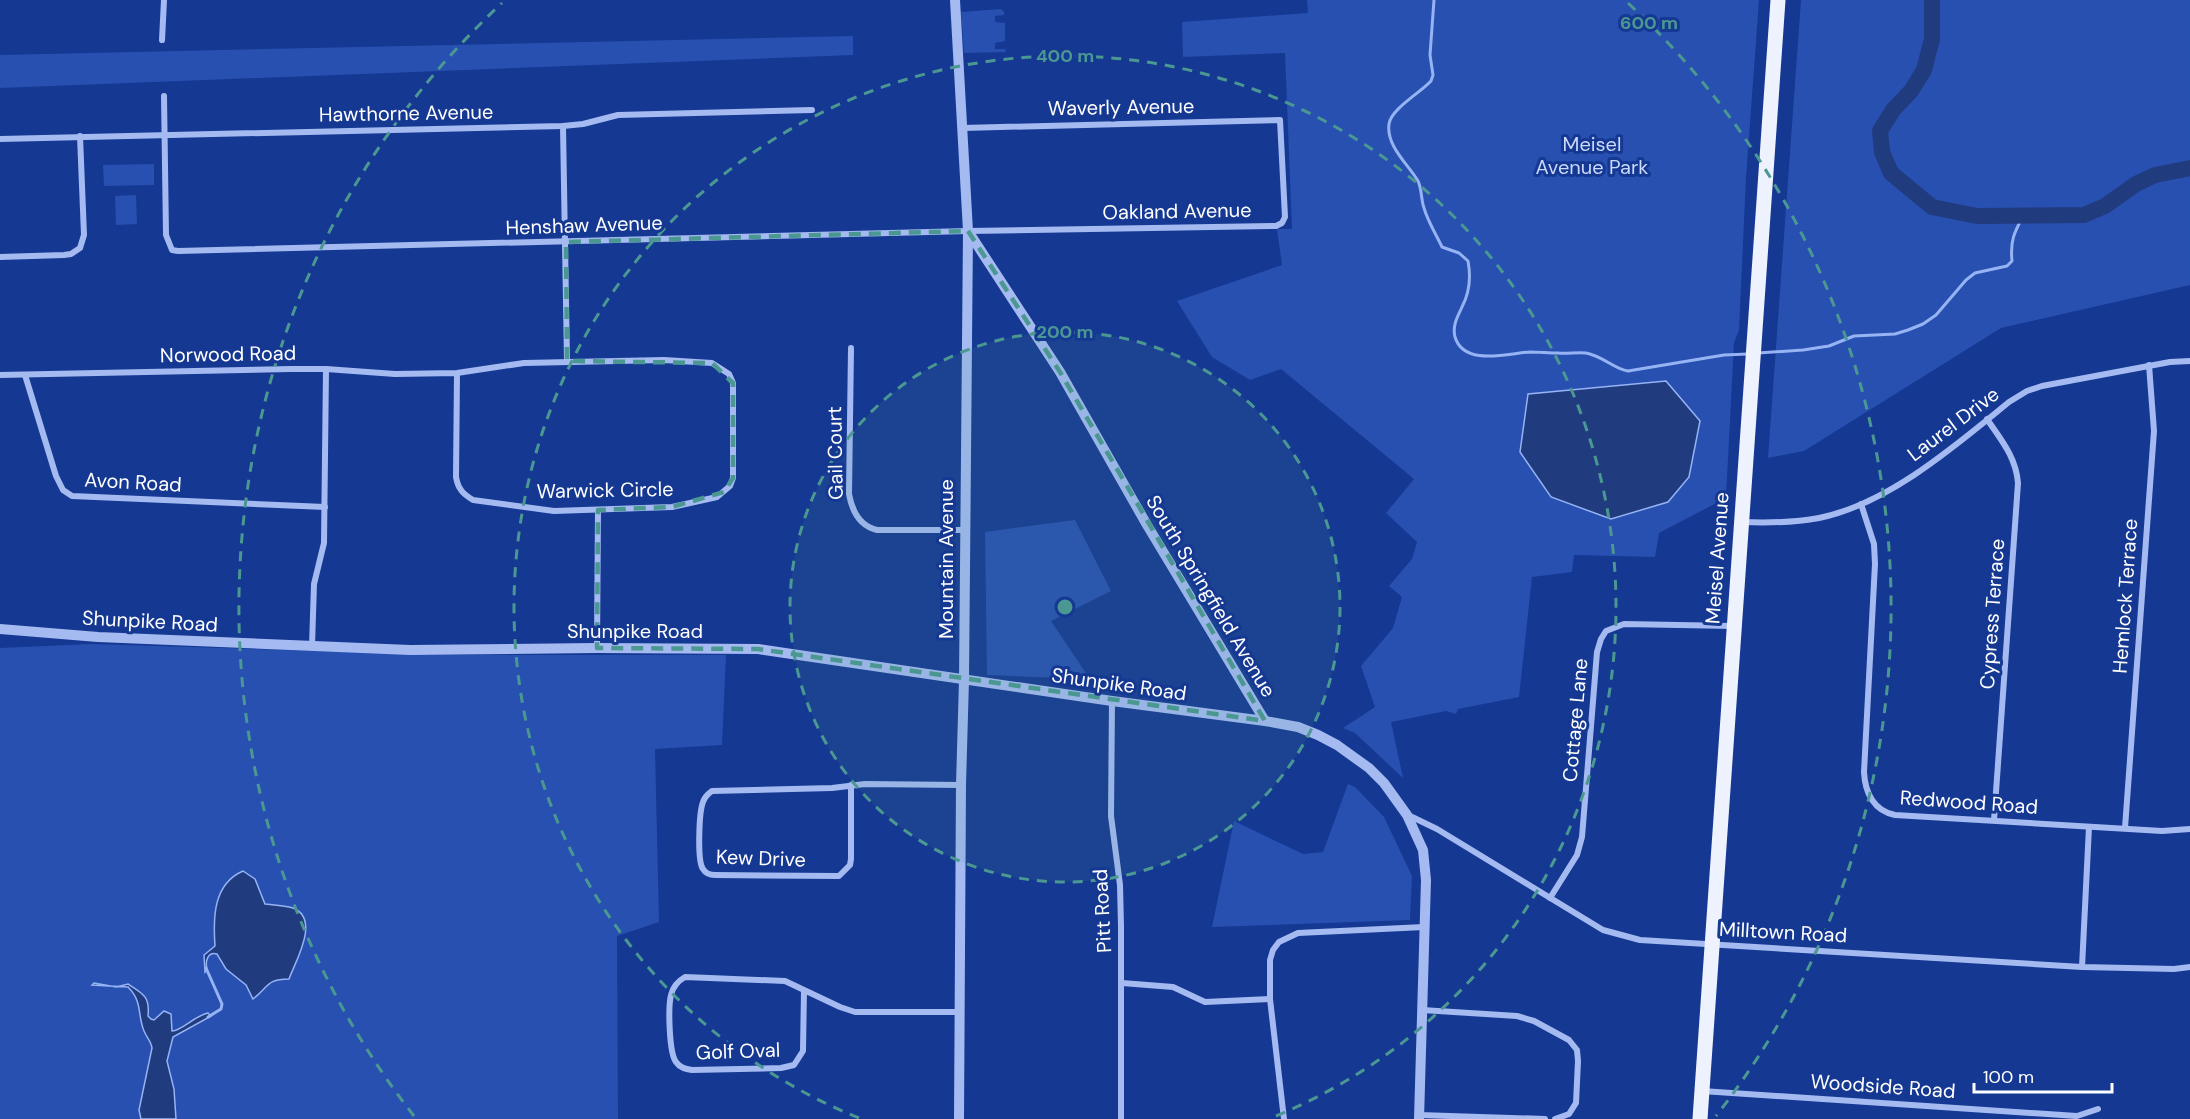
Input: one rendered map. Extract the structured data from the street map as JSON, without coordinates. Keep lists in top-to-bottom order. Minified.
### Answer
{"streets":{"main road":["Meisel Avenue"],"street":["Waverly Avenue","Hawthorne Avenue","Oakland Avenue","Henshaw Avenue","Norwood Road","Laurel Drive","Gail Court","Avon Road","Warwick Circle","Mountain Avenue","South Springfield Avenue","Hemlock Terrace","Cypress Terrace","Shunpike Road","Cottage Lane","Redwood Road","Kew Drive","Pitt Road","Milltown Road","Golf Oval","Woodside Road"]},"crossings":[["Waverly Avenue","Oakland Avenue"],["Waverly Avenue","Mountain Avenue"],["Hawthorne Avenue","Henshaw Avenue"],["Oakland Avenue","Henshaw Avenue"],["Oakland Avenue","Mountain Avenue"],["Oakland Avenue","South Springfield Avenue"],["Henshaw Avenue","Mountain Avenue"],["Henshaw Avenue","South Springfield Avenue"],["Norwood Road","Avon Road"],["Norwood Road","Warwick Circle"],["Laurel Drive","Meisel Avenue"],["Laurel Drive","Hemlock Terrace"],["Laurel Drive","Cypress Terrace"],["Laurel Drive","Redwood Road"],["Gail Court","Mountain Avenue"],["Meisel Avenue","Cottage Lane"],["Meisel Avenue","Milltown Road"],["Meisel Avenue","Woodside Road"],["Mountain Avenue","South Springfield Avenue"],["Mountain Avenue","Shunpike Road"],["Mountain Avenue","Kew Drive"],["Mountain Avenue","Golf Oval"],["South Springfield Avenue","Shunpike Road"],["South Springfield Avenue","Milltown Road"],["Hemlock Terrace","Redwood Road"],["Cypress Terrace","Redwood Road"],["Shunpike Road","Pitt Road"],["Cottage Lane","Milltown Road"]],"parks":["Meisel Avenue Park"],"scale_bar":"100 m","rings":["600 m","400 m","200 m"]}
